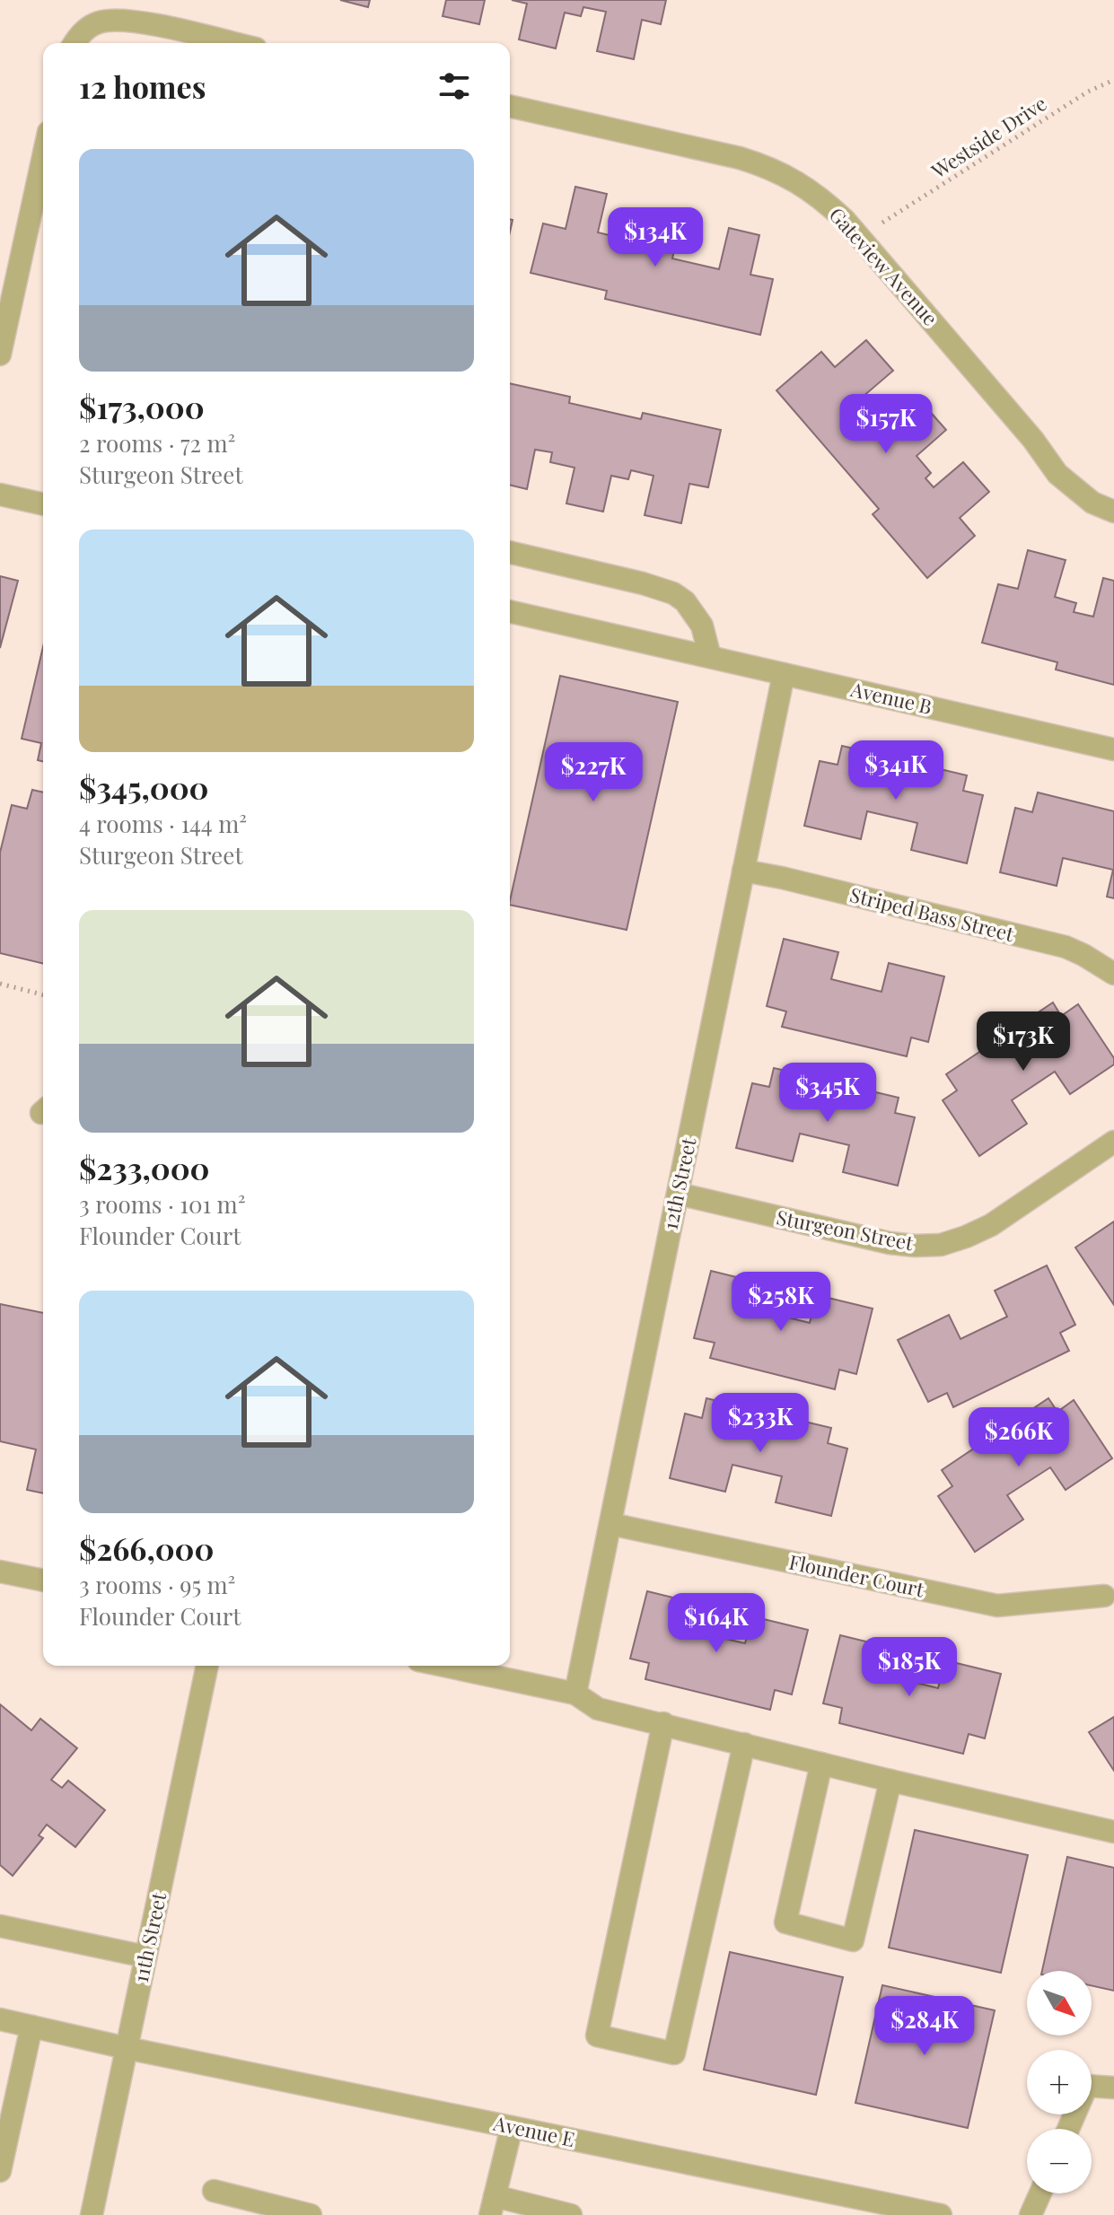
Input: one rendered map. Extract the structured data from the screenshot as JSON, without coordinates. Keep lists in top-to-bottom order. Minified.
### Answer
{"streets":{"street":["Gateview Avenue","Avenue B","Striped Bass Street","12th Street","Sturgeon Street","Flounder Court","11th Street","Avenue E"],"path":["Westside Drive"]},"crossings":[["Avenue B","12th Street"],["Striped Bass Street","12th Street"],["12th Street","Sturgeon Street"],["12th Street","Flounder Court"],["11th Street","Avenue E"]],"north":"bottom right","page":{"heading":"12 homes","list":[{"name":"$173,000","note":"2 rooms · 72 m² · Sturgeon Street"},{"name":"$345,000","note":"4 rooms · 144 m² · Sturgeon Street"},{"name":"$233,000","note":"3 rooms · 101 m² · Flounder Court"},{"name":"$266,000","note":"3 rooms · 95 m² · Flounder Court"}],"price":["$134K","$157K","$341K","$227K","$173K","$345K","$258K","$233K","$266K","$164K","$185K","$284K"],"map_buttons":["+","−"]}}
